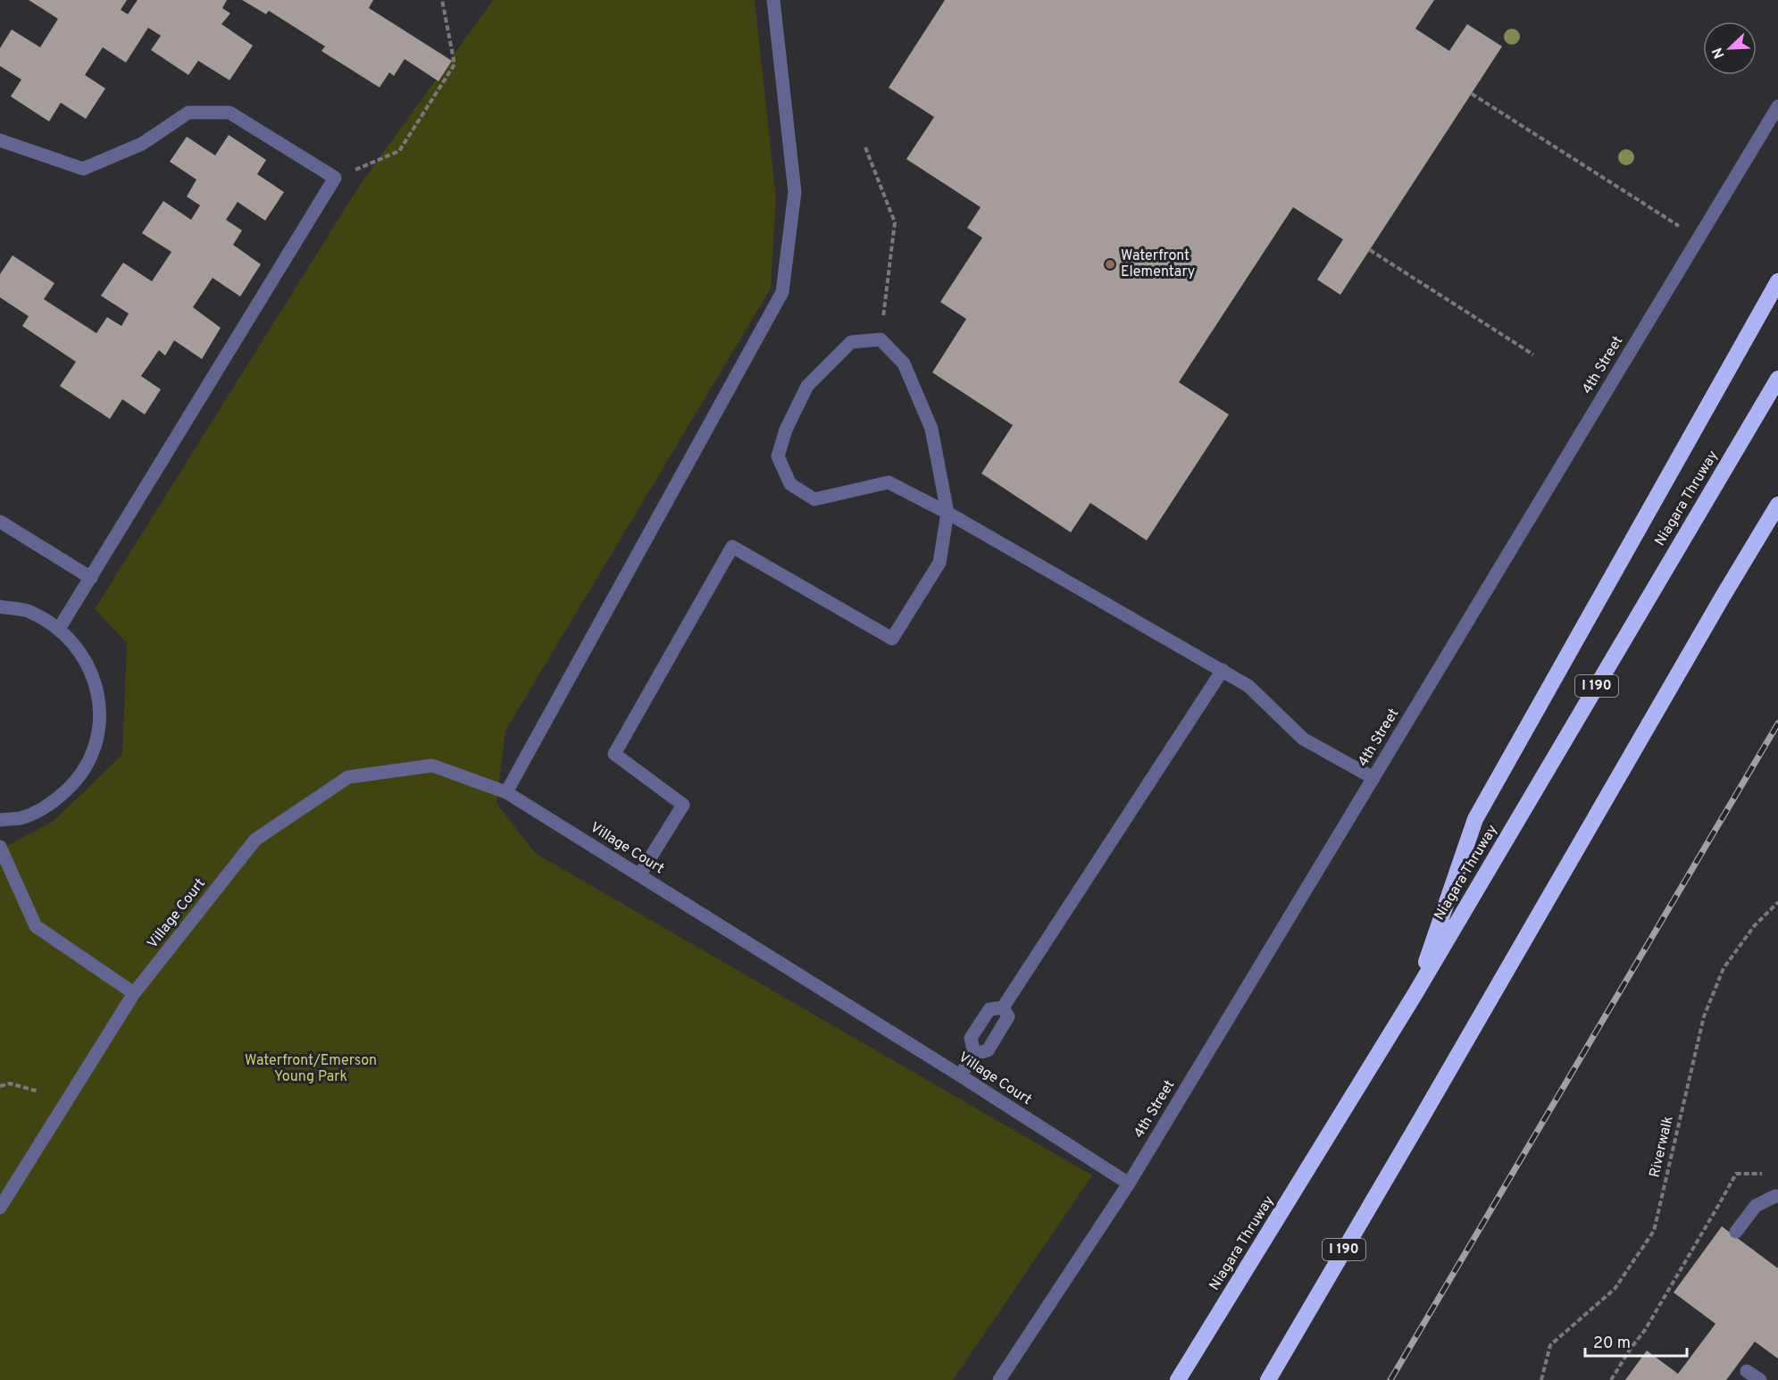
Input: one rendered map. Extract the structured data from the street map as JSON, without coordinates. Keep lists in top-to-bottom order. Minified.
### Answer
{"streets":{"highway":["Niagara Thruway","I 190"],"street":["4th Street","Village Court"],"path":["Riverwalk"]},"crossings":[["4th Street","Village Court"]],"parks":["Waterfront/Emerson Young Park"],"places":["Waterfront Elementary"],"scale_bar":"20 m","north":"bottom left"}
